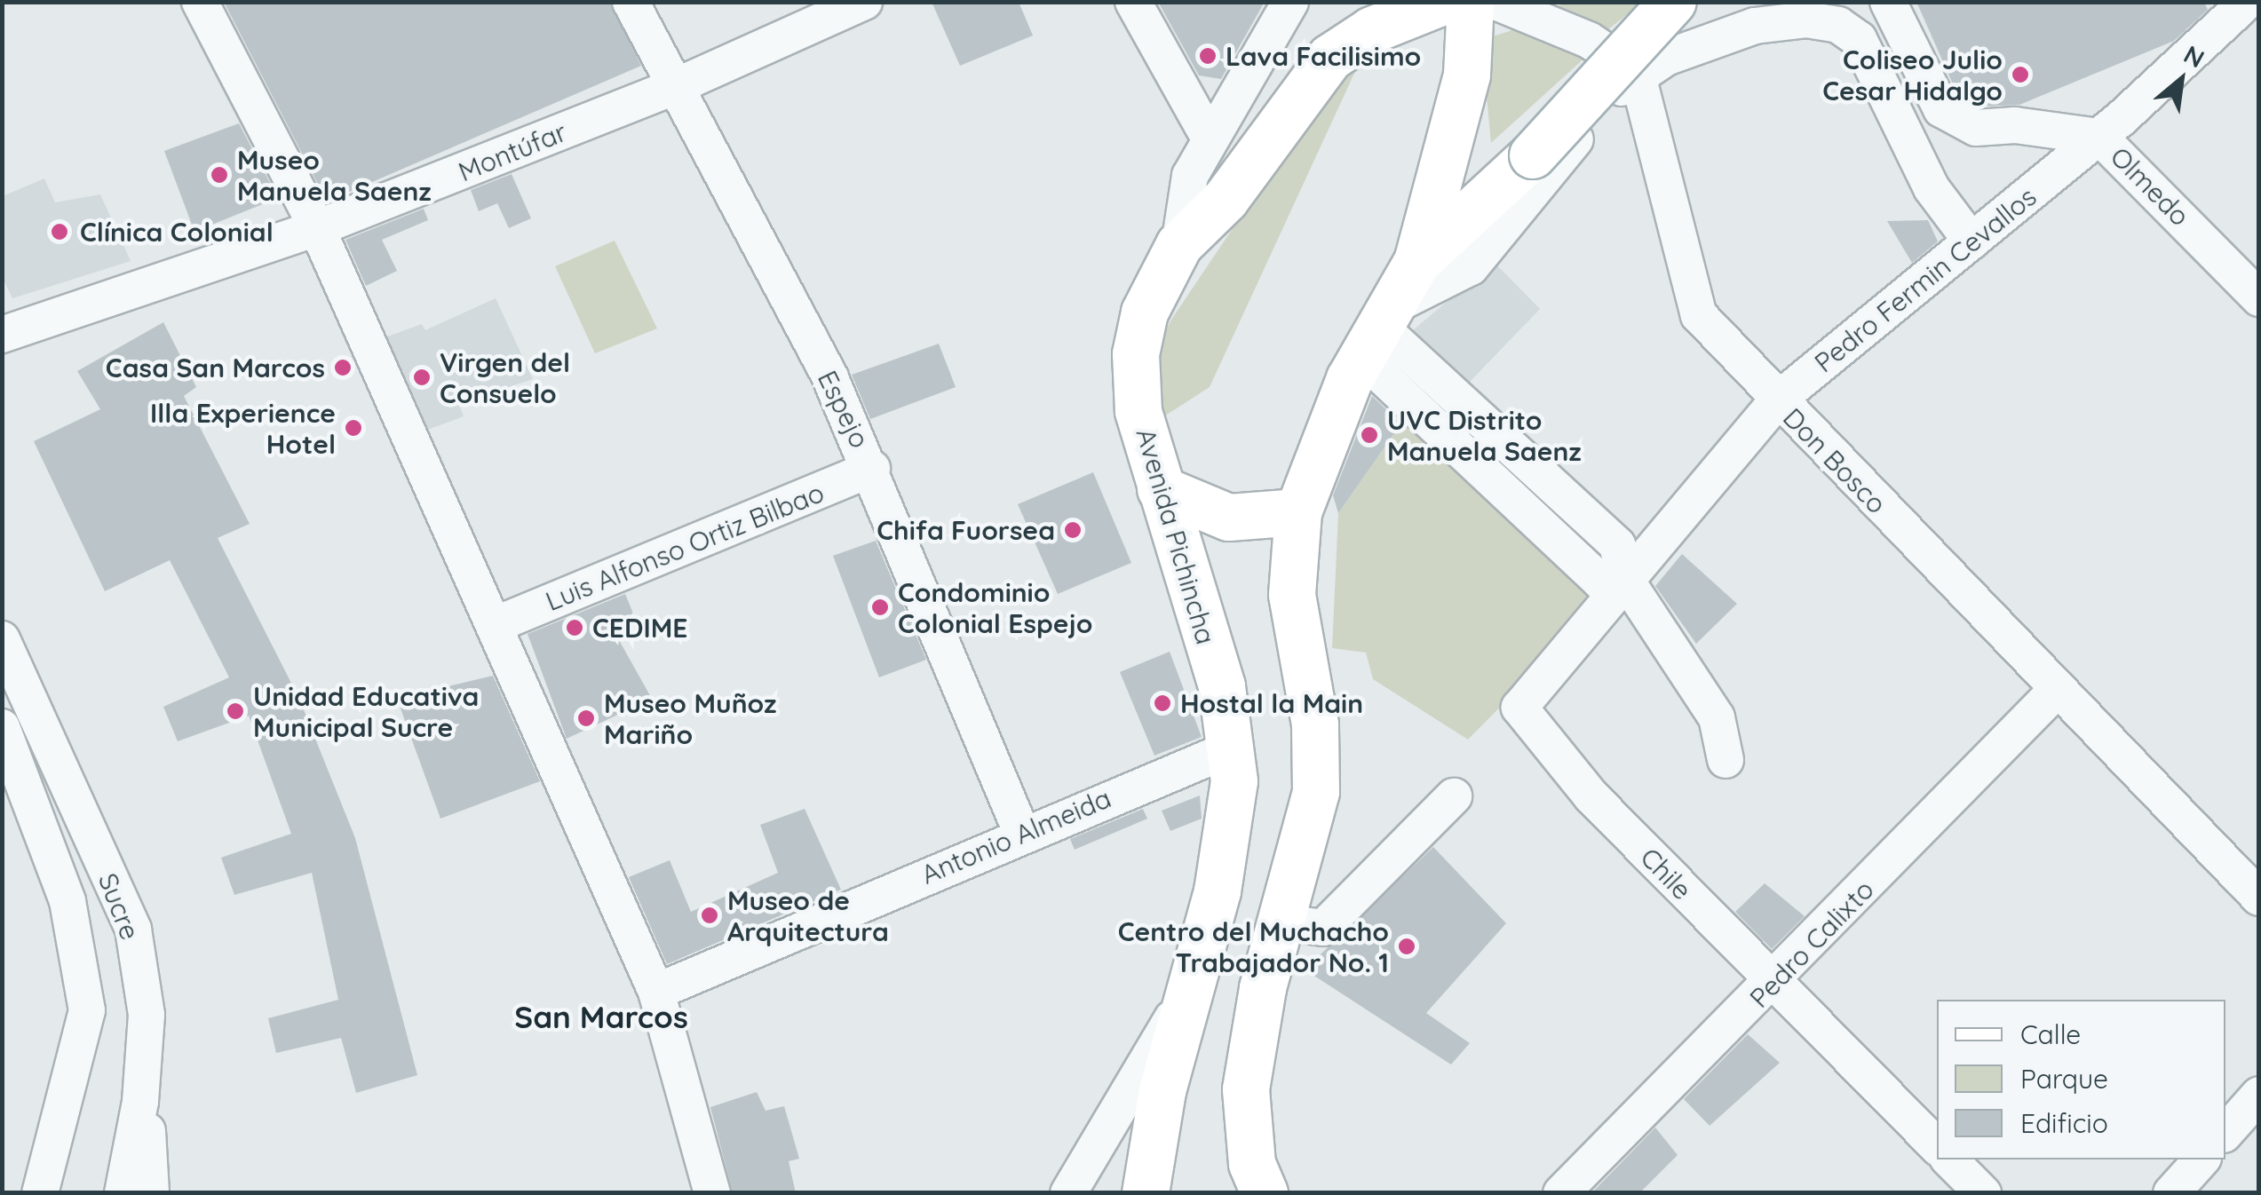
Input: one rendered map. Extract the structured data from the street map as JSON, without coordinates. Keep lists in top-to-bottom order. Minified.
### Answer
{"streets":{"main road":["Avenida Pichincha"],"street":["Montúfar","Olmedo","Pedro Fermin Cevallos","Espejo","Don Bosco","Luis Alfonso Ortiz Bilbao","Antonio Almeida","Chile","Sucre","Pedro Calixto"]},"crossings":[["Montúfar","Espejo"],["Olmedo","Pedro Fermin Cevallos"],["Pedro Fermin Cevallos","Don Bosco"],["Pedro Fermin Cevallos","Chile"],["Espejo","Luis Alfonso Ortiz Bilbao"],["Espejo","Antonio Almeida"],["Don Bosco","Pedro Calixto"],["Avenida Pichincha","Antonio Almeida"],["Chile","Pedro Calixto"]],"districts":["San Marcos"],"places":["Lava Facilisimo","Coliseo Julio Cesar Hidalgo","Museo Manuela Saenz","Clínica Colonial","Casa San Marcos","Virgen del Consuelo","Illa Experience Hotel","UVC Distrito Manuela Saenz","Chifa Fuorsea","Condominio Colonial Espejo","CEDIME","Hostal la Main","Unidad Educativa Municipal Sucre","Museo Muñoz Mariño","Museo de Arquitectura","Centro del Muchacho Trabajador No. 1"],"legend":["Calle","Parque","Edificio"],"north":"top right"}
